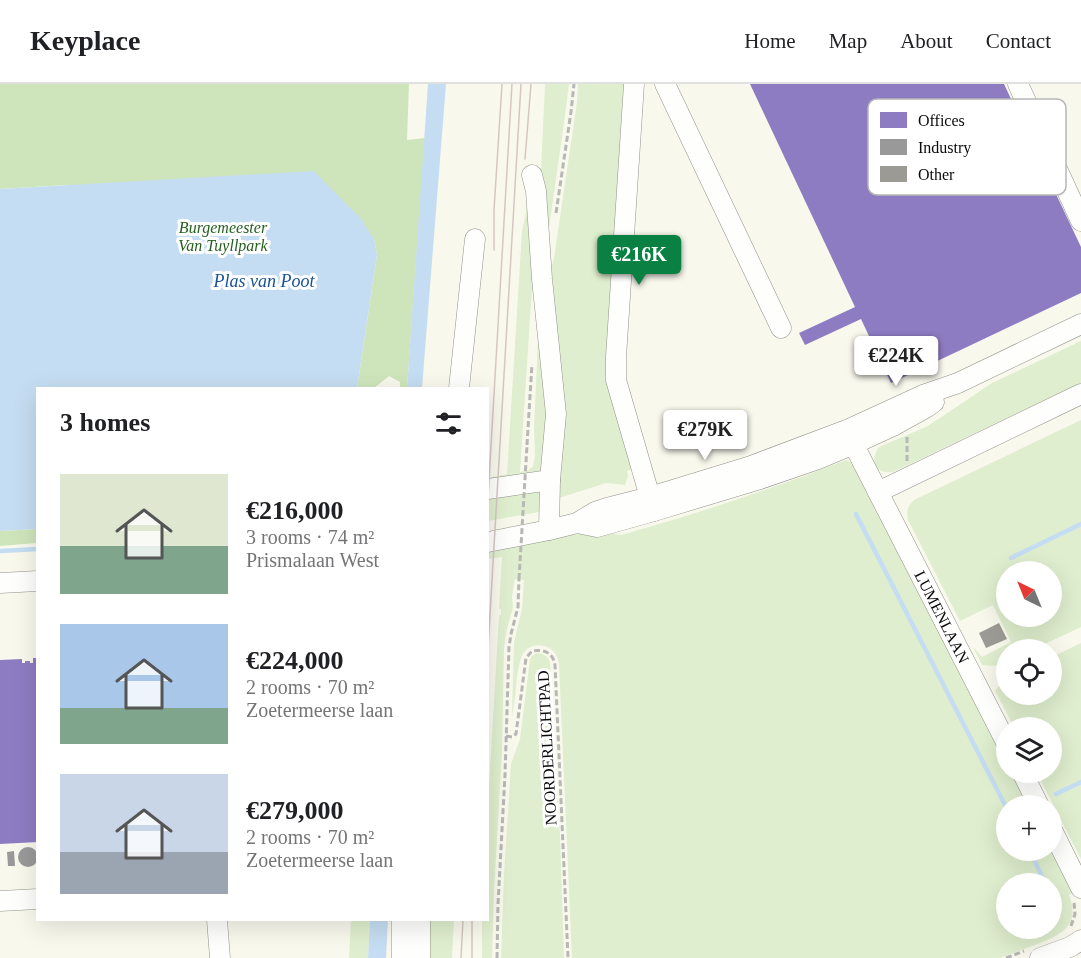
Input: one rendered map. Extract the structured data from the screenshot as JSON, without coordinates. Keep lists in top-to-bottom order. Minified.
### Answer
{"streets":{"street":["LUMENLAAN"],"path":["NOORDERLICHTPAD"]},"water":["Plas van Poot"],"parks":["Burgemeester Van Tuyllpark"],"legend":["Offices","Industry","Other"],"north":"top left","page":{"header":"Keyplace","nav":["Home","Map","About","Contact"],"price":["€216K","€224K","€279K"],"heading":"3 homes","list":[{"name":"€216,000","note":"3 rooms · 74 m² · Prismalaan West"},{"name":"€224,000","note":"2 rooms · 70 m² · Zoetermeerse laan"},{"name":"€279,000","note":"2 rooms · 70 m² · Zoetermeerse laan"}],"map_buttons":["+","−"]}}
